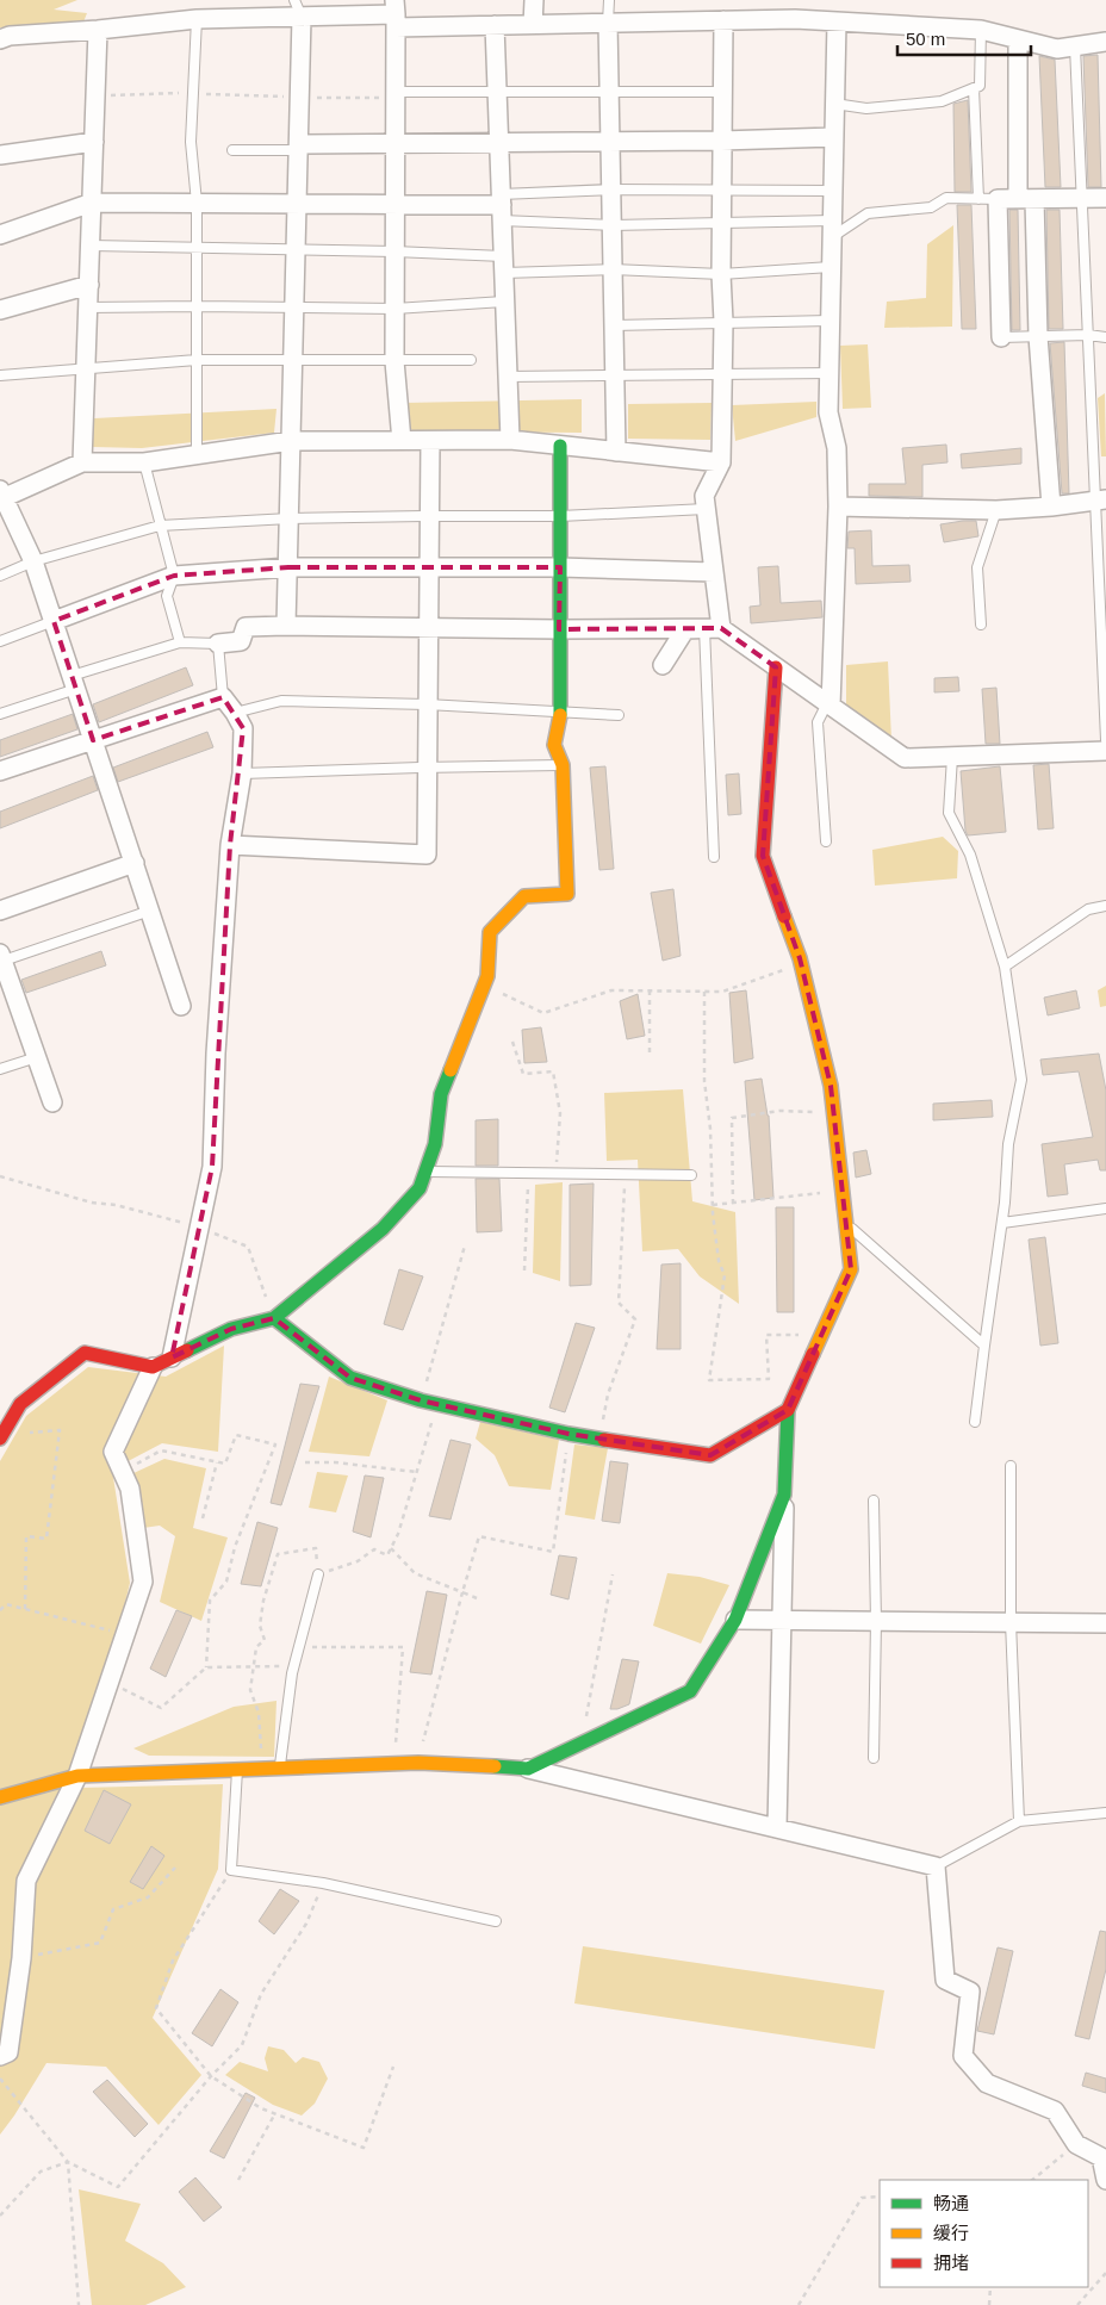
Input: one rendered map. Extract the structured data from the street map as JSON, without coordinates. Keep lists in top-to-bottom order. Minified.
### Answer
{"legend":["畅通","缓行","拥堵"],"scale_bar":"50 m"}
